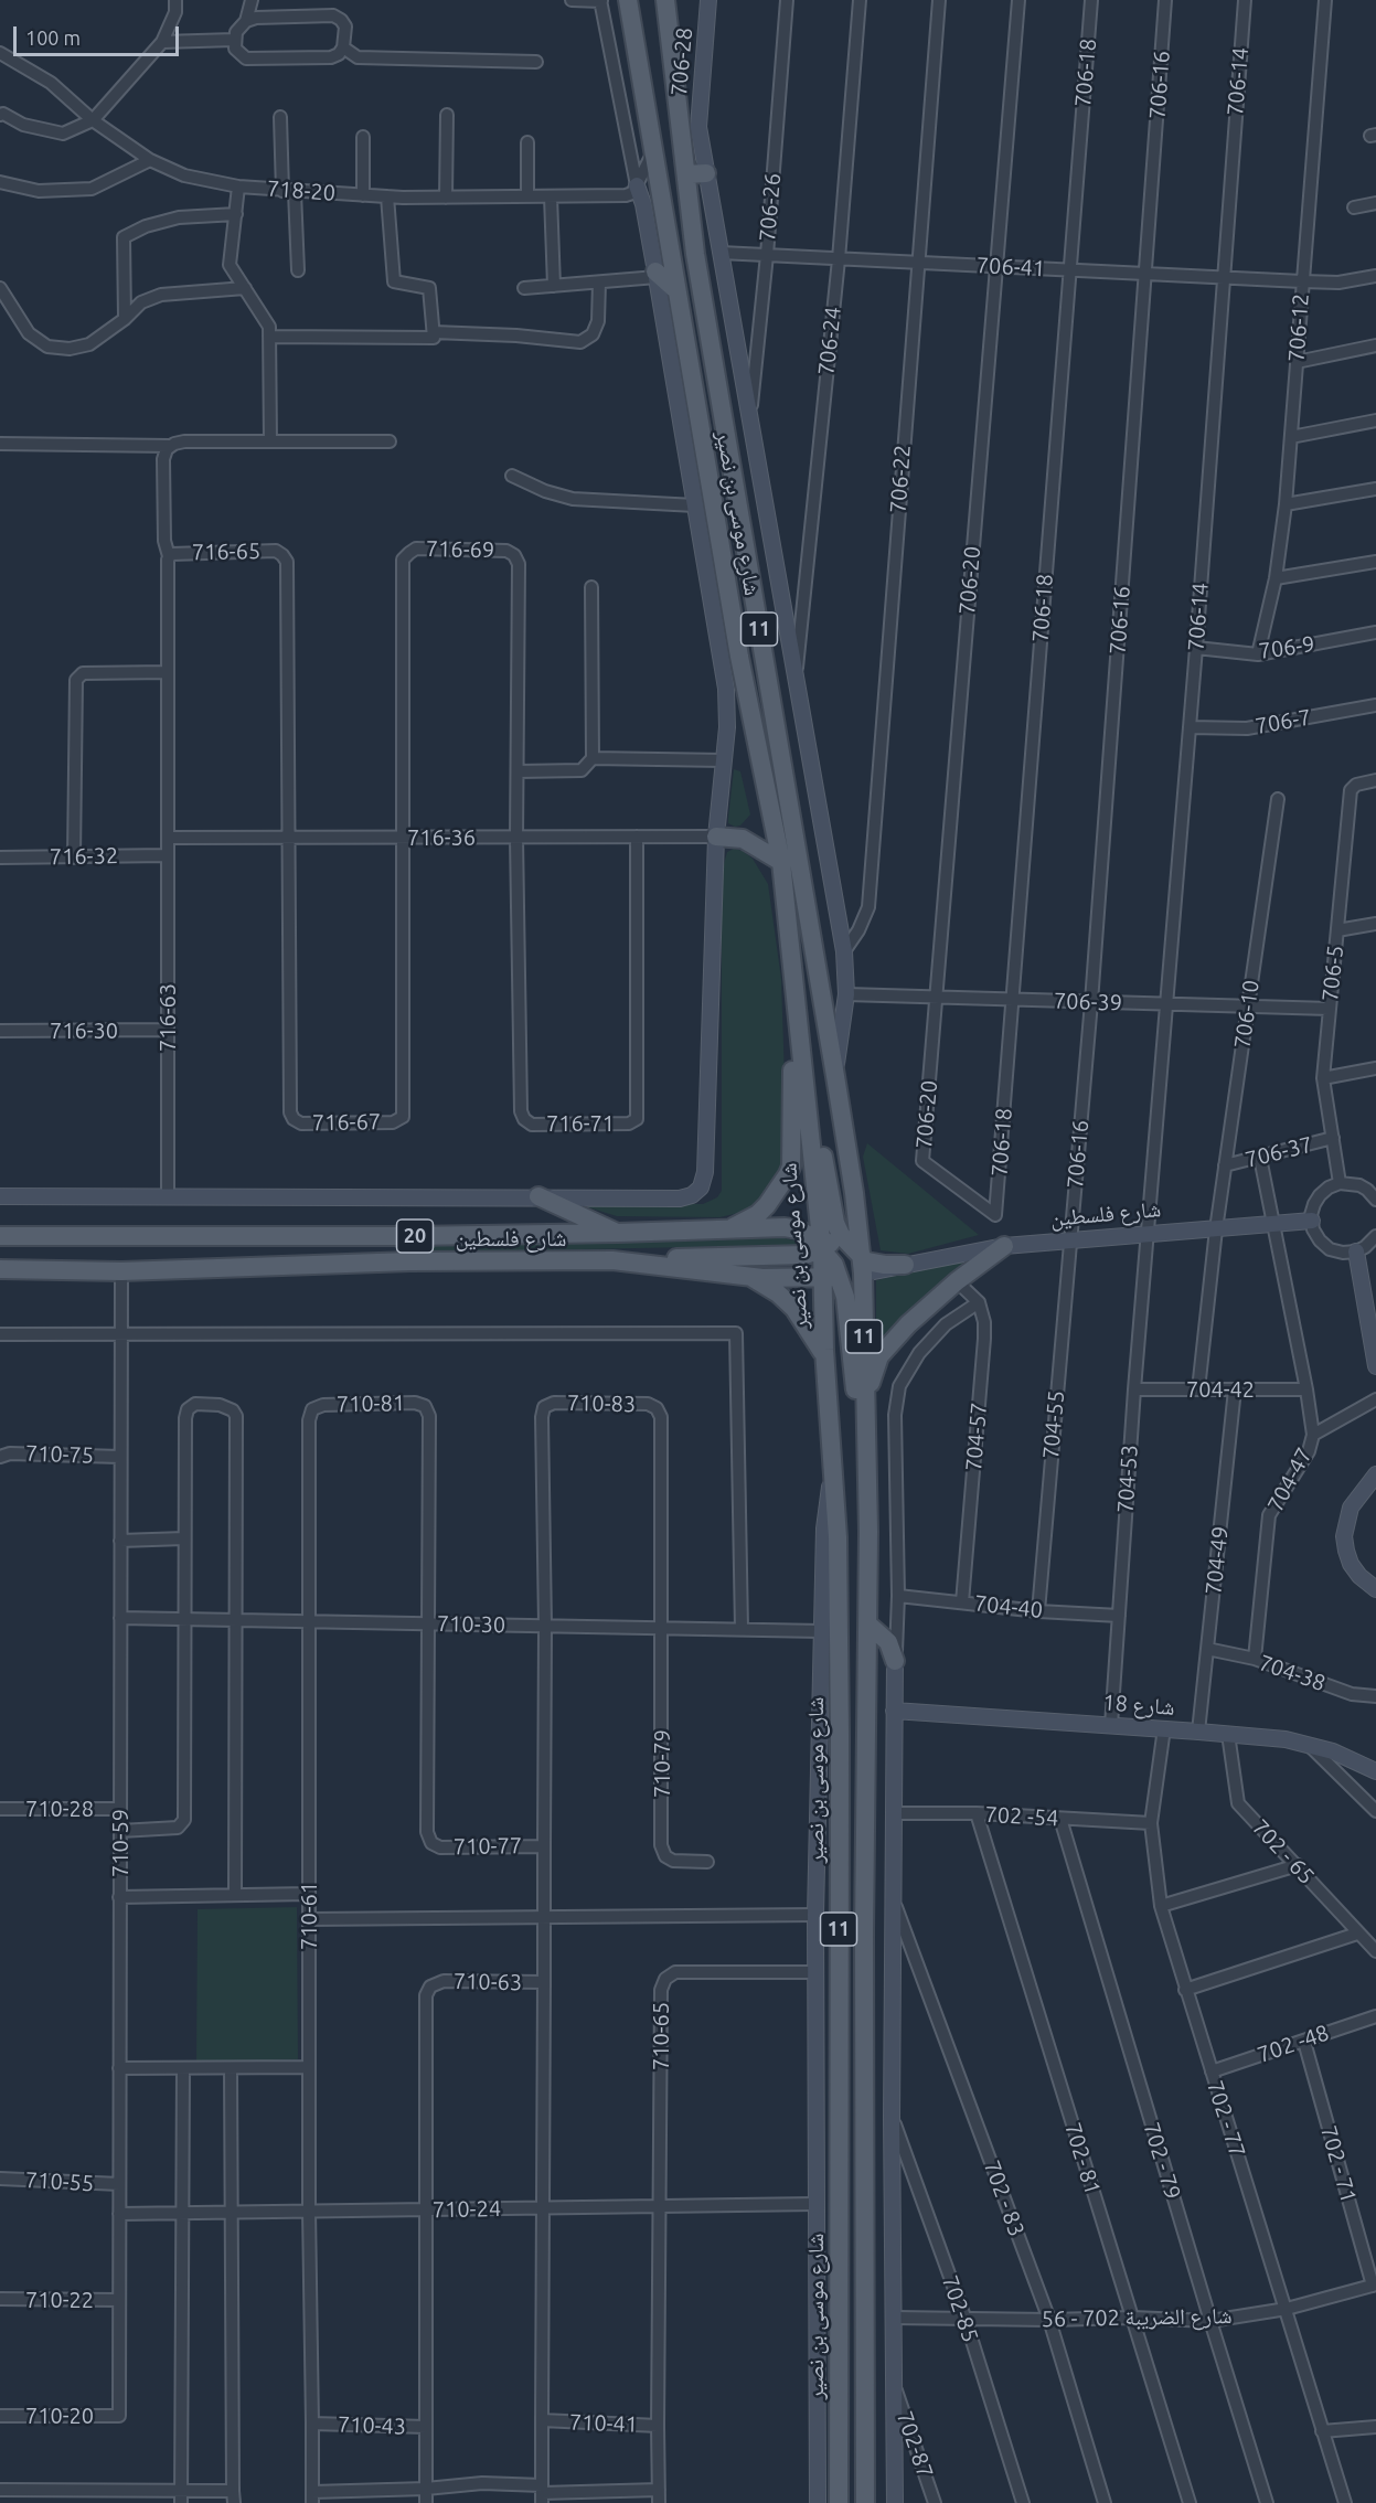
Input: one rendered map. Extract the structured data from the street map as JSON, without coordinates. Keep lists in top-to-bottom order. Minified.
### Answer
{"streets":{"main road":["شارع موسى بن نصير","11","شارع فلسطين","20"],"street":["706-28","706-18","706-14","706-16","718-20","706-26","706-41","706-12","706-24","706-22","716-69","716-65","706-20","706-9","706-7","716-36","716-32","706-5","706-39","706-10","716-63","716-30","716-67","716-71","706-37","704-42","710-81","710-83","704-55","704-57","710-75","704-53","704-47","704-49","704-40","710-30","704-38","شارع 18","710-79","710-28","702 -54","710-59","710-77","702 - 65","710-61","710-63","710-65","702 -48","702 - 77","702- 81","702 - 79","702 - 71","710-55","702 - 83","710-24","710-22","702-85","شارع الضريبة 702 - 56","710-20","710-41","710-43","702-87"]},"crossings":[["706-28","706-26"],["706-28","706-41"],["706-28","706-24"],["706-28","706-22"],["706-28","شارع موسى بن نصير"],["706-28","706-39"],["706-18","706-41"],["706-18","706-20"],["706-18","706-39"],["706-14","706-41"],["706-14","706-9"],["706-14","706-7"],["706-14","706-39"],["706-14","شارع فلسطين"],["706-14","704-53"],["706-16","706-41"],["706-16","706-39"],["706-16","شارع فلسطين"],["706-16","704-55"],["706-26","706-41"],["706-41","706-12"],["706-41","706-24"],["706-41","706-22"],["706-41","706-20"],["706-12","706-9"],["شارع موسى بن نصير","شارع فلسطين"],["716-69","716-36"],["716-69","716-67"],["716-69","716-71"],["716-65","716-36"],["716-65","716-63"],["716-65","716-67"],["706-20","706-39"],["716-36","716-63"],["716-36","716-67"],["716-36","716-71"],["716-32","716-63"],["706-5","706-39"],["706-5","706-37"],["706-39","706-10"],["706-10","706-37"],["706-10","شارع فلسطين"],["706-10","704-42"],["716-63","716-30"],["706-37","704-47"],["شارع فلسطين","704-55"],["شارع فلسطين","704-53"],["شارع فلسطين","704-47"],["شارع فلسطين","710-59"],["704-42","704-53"],["704-42","704-47"],["704-42","704-49"],["710-81","710-30"],["710-81","710-77"],["710-81","710-61"],["710-83","710-30"],["710-83","710-79"],["710-83","710-77"],["704-55","704-40"],["704-57","704-40"],["710-75","710-59"],["704-53","704-40"],["704-53","شارع 18"],["704-47","704-38"],["704-49","704-38"],["704-49","شارع 18"],["710-30","710-79"],["710-30","710-59"],["710-30","710-77"],["710-30","710-61"],["شارع 18","702 - 65"],["شارع 18","702 - 77"],["710-28","710-59"],["702 -54","702 - 77"],["702 -54","702- 81"],["702 -54","702 - 79"],["710-59","710-55"],["710-59","710-24"],["710-59","710-22"],["710-59","710-20"],["710-61","710-24"],["710-61","710-43"],["710-63","710-24"],["710-63","710-41"],["710-63","710-43"],["710-65","710-24"],["710-65","710-41"],["702 -48","702 - 77"],["702 -48","702 - 71"],["702 - 77","شارع الضريبة 702 - 56"],["702- 81","شارع الضريبة 702 - 56"],["702 - 79","شارع الضريبة 702 - 56"],["702 - 71","شارع الضريبة 702 - 56"],["702 - 83","شارع الضريبة 702 - 56"],["710-24","710-41"],["710-24","710-43"],["702-85","شارع الضريبة 702 - 56"]],"scale_bar":"100 m"}
